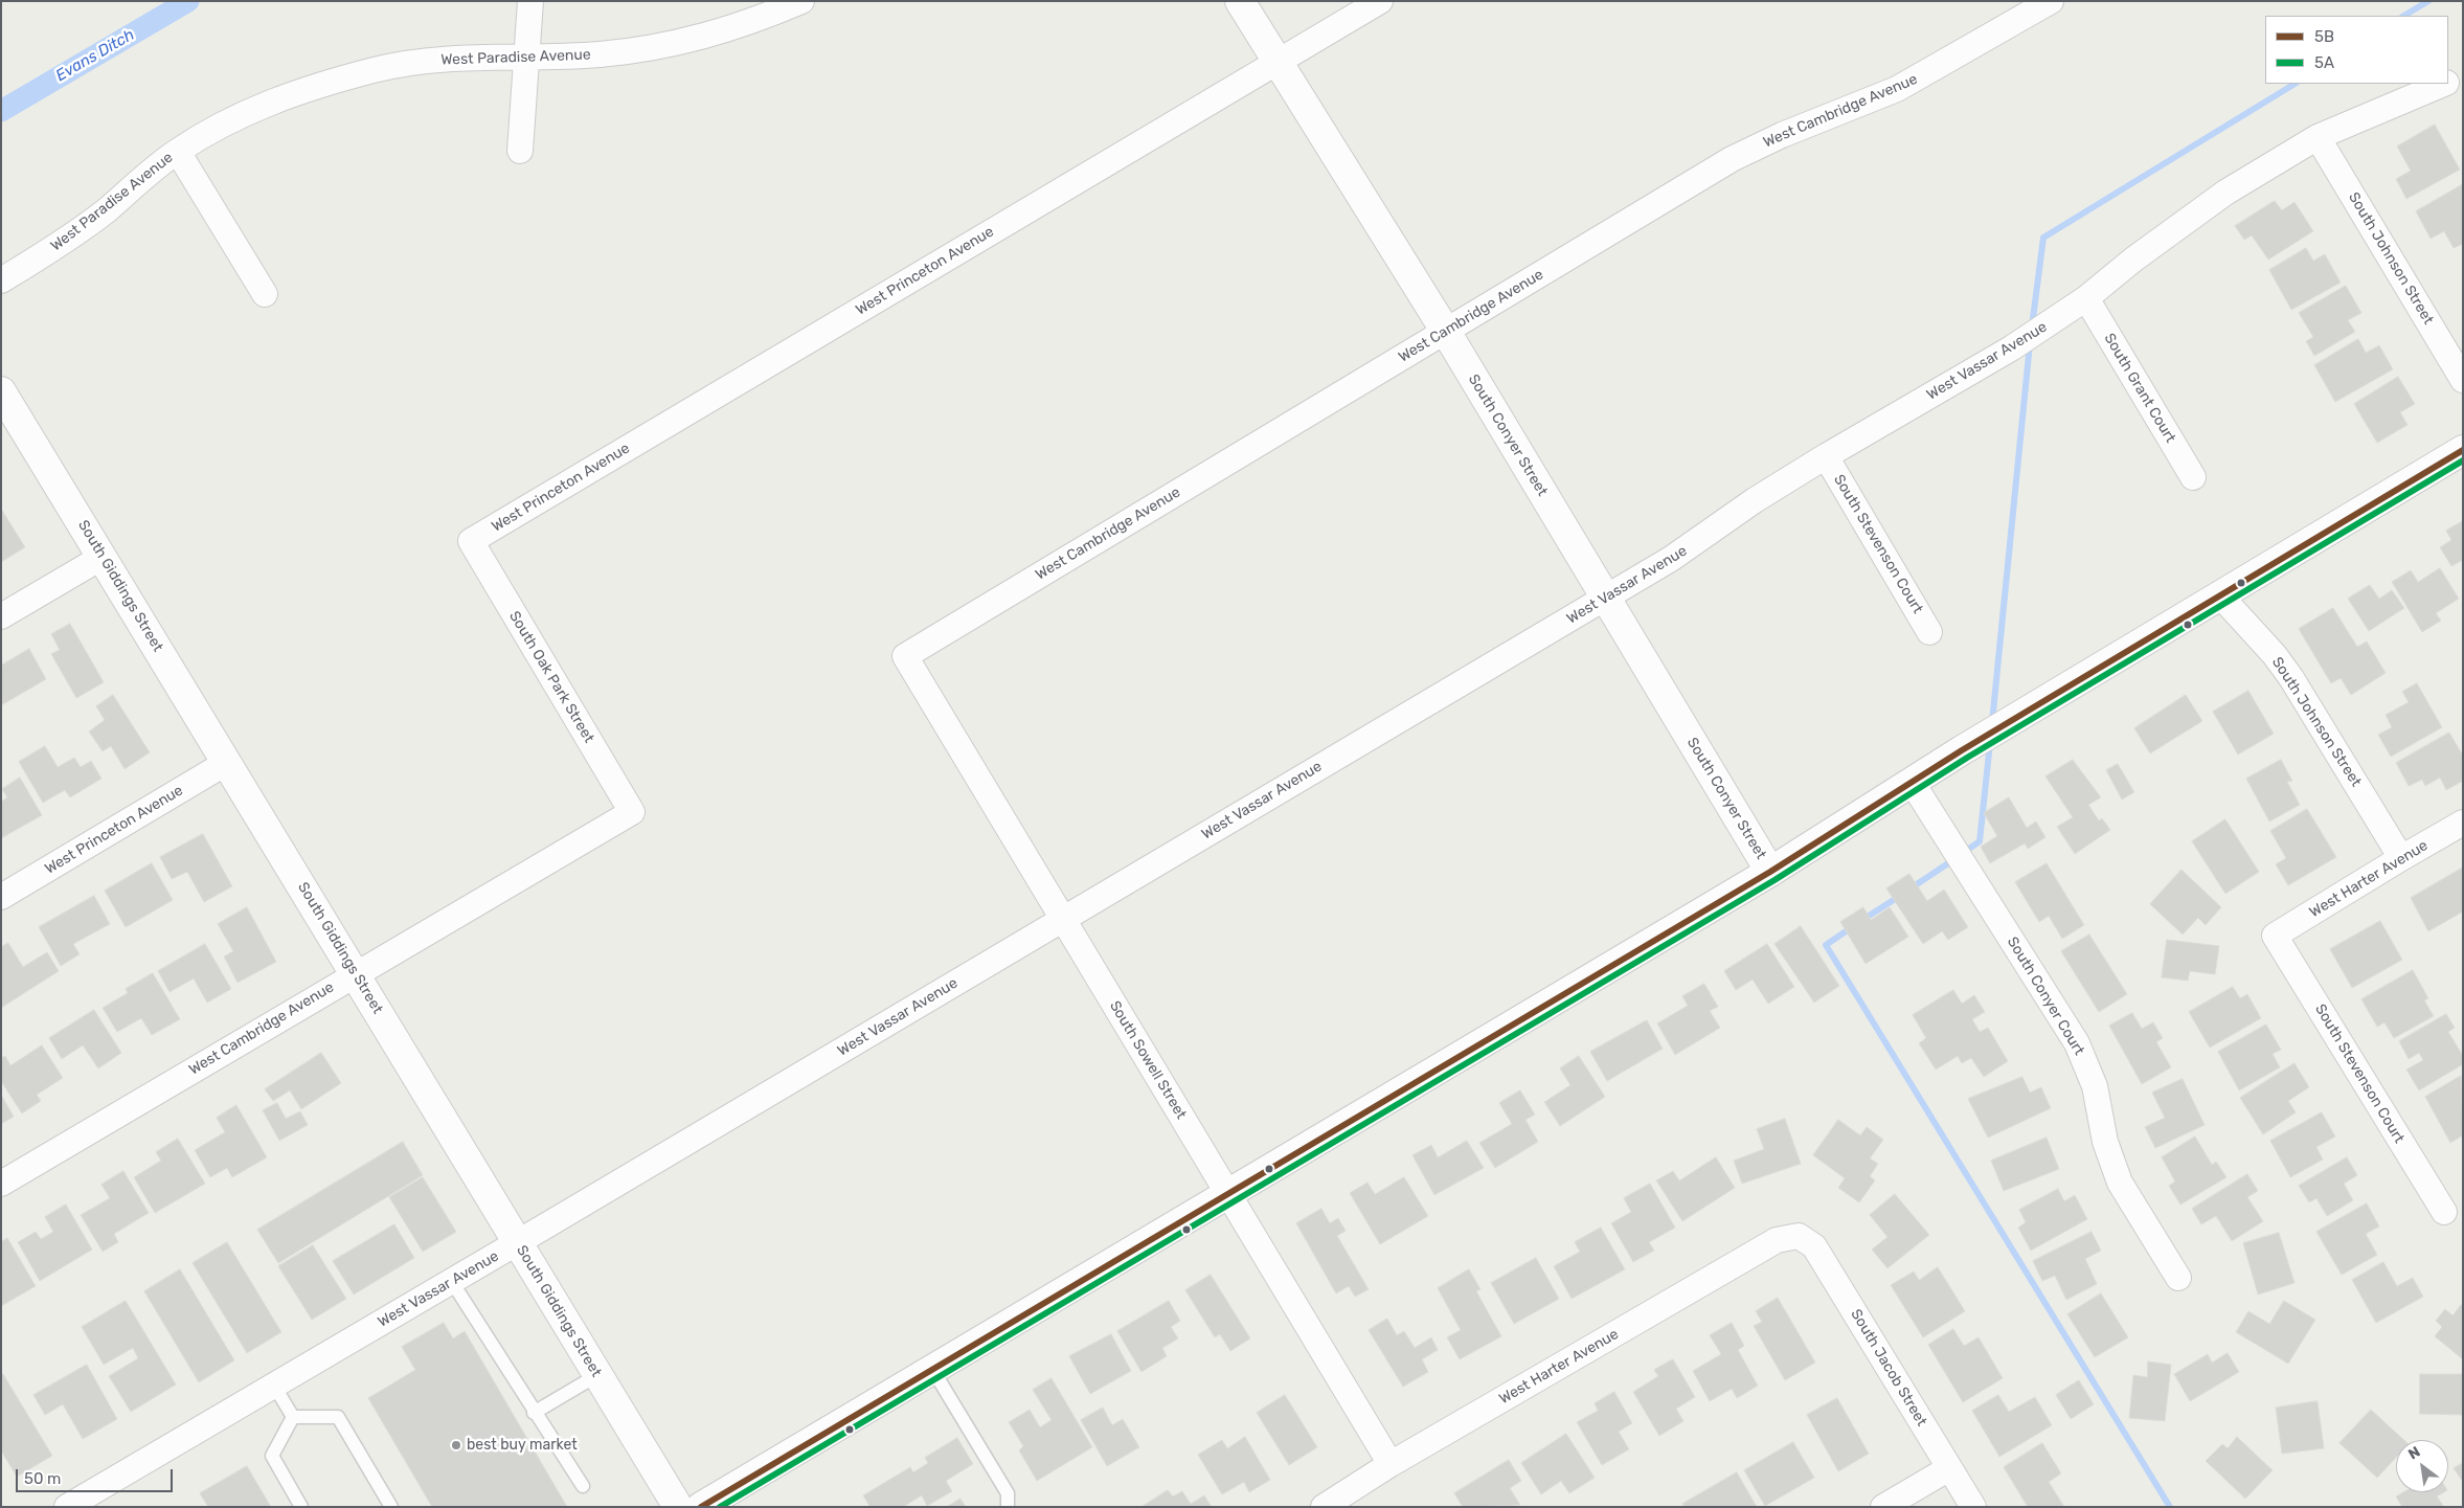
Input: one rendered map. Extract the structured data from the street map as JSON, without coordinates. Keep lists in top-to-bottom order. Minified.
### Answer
{"streets":{"street":["West Paradise Avenue","West Cambridge Avenue","South Johnson Street","West Princeton Avenue","West Vassar Avenue","South Grant Court","South Conyer Street","South Stevenson Court","South Giddings Street","South Oak Park Street","West Harter Avenue","South Conyer Court","South Sowell Street","South Jacob Street"]},"crossings":[["West Cambridge Avenue","South Conyer Street"],["West Cambridge Avenue","South Giddings Street"],["West Cambridge Avenue","South Oak Park Street"],["West Cambridge Avenue","South Sowell Street"],["South Johnson Street","West Vassar Avenue"],["South Johnson Street","West Harter Avenue"],["West Princeton Avenue","South Conyer Street"],["West Princeton Avenue","South Giddings Street"],["West Princeton Avenue","South Oak Park Street"],["West Vassar Avenue","South Grant Court"],["West Vassar Avenue","South Conyer Street"],["West Vassar Avenue","South Stevenson Court"],["West Vassar Avenue","South Giddings Street"],["West Vassar Avenue","South Sowell Street"],["South Stevenson Court","West Harter Avenue"],["West Harter Avenue","South Sowell Street"],["West Harter Avenue","South Jacob Street"]],"water":["Evans Ditch"],"places":["best buy market"],"lines":["transit line 5B","transit line 5A"],"legend":["5B","5A"],"scale_bar":"50 m","north":"top left"}
